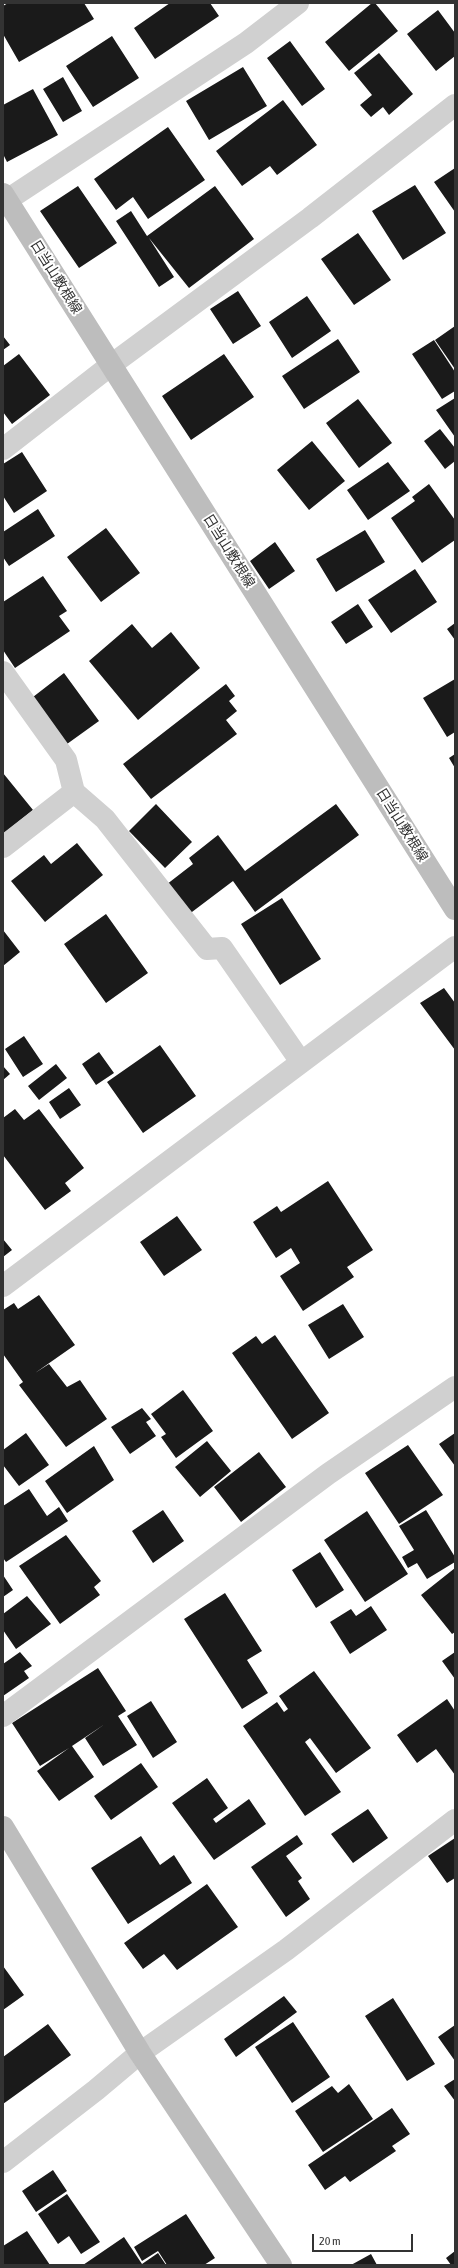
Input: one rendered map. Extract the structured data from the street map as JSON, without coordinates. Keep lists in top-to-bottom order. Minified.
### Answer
{"streets":{"main road":["日当山敷根線"]},"scale_bar":"20 m"}
